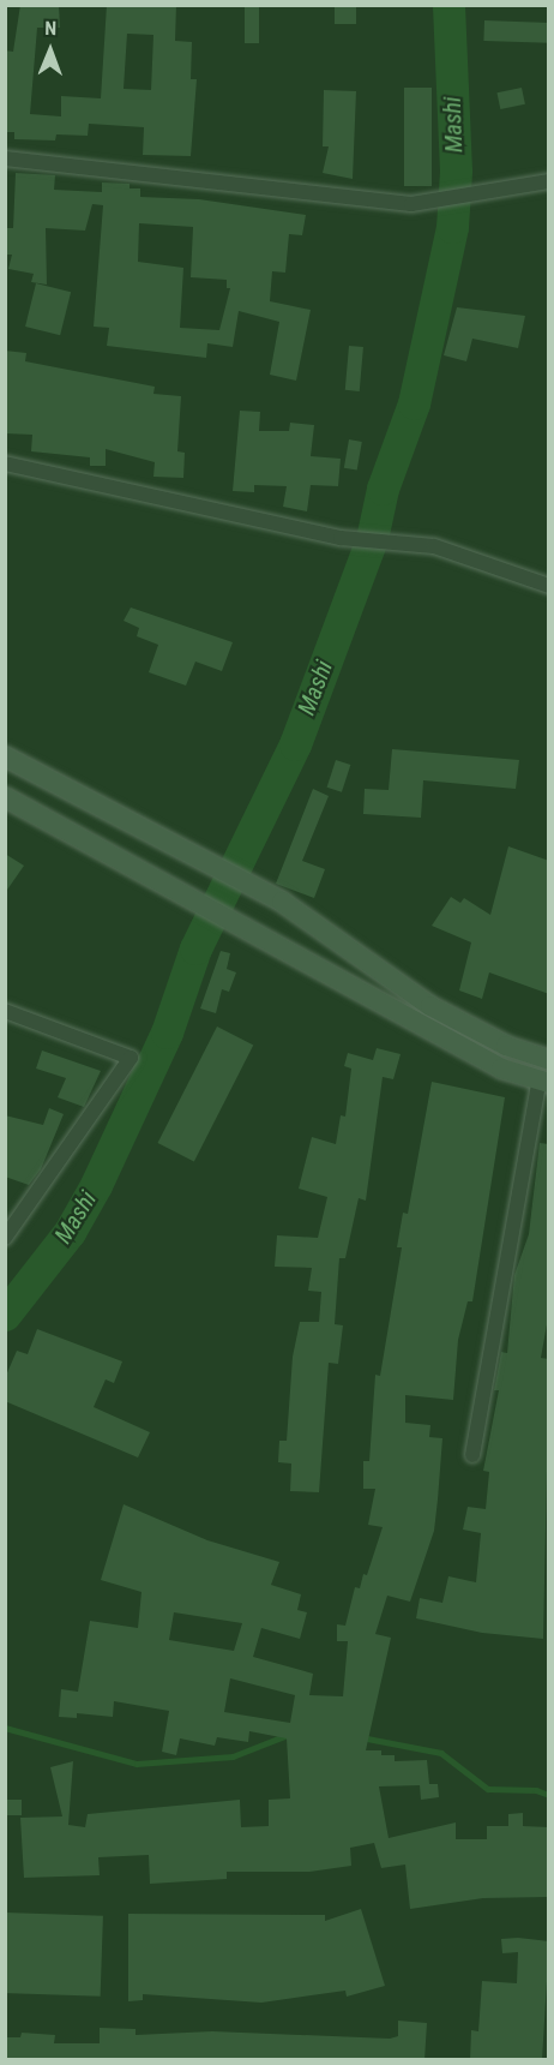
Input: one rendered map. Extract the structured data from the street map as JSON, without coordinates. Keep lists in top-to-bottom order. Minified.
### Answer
{"water":["Mashi"],"north":"top"}
